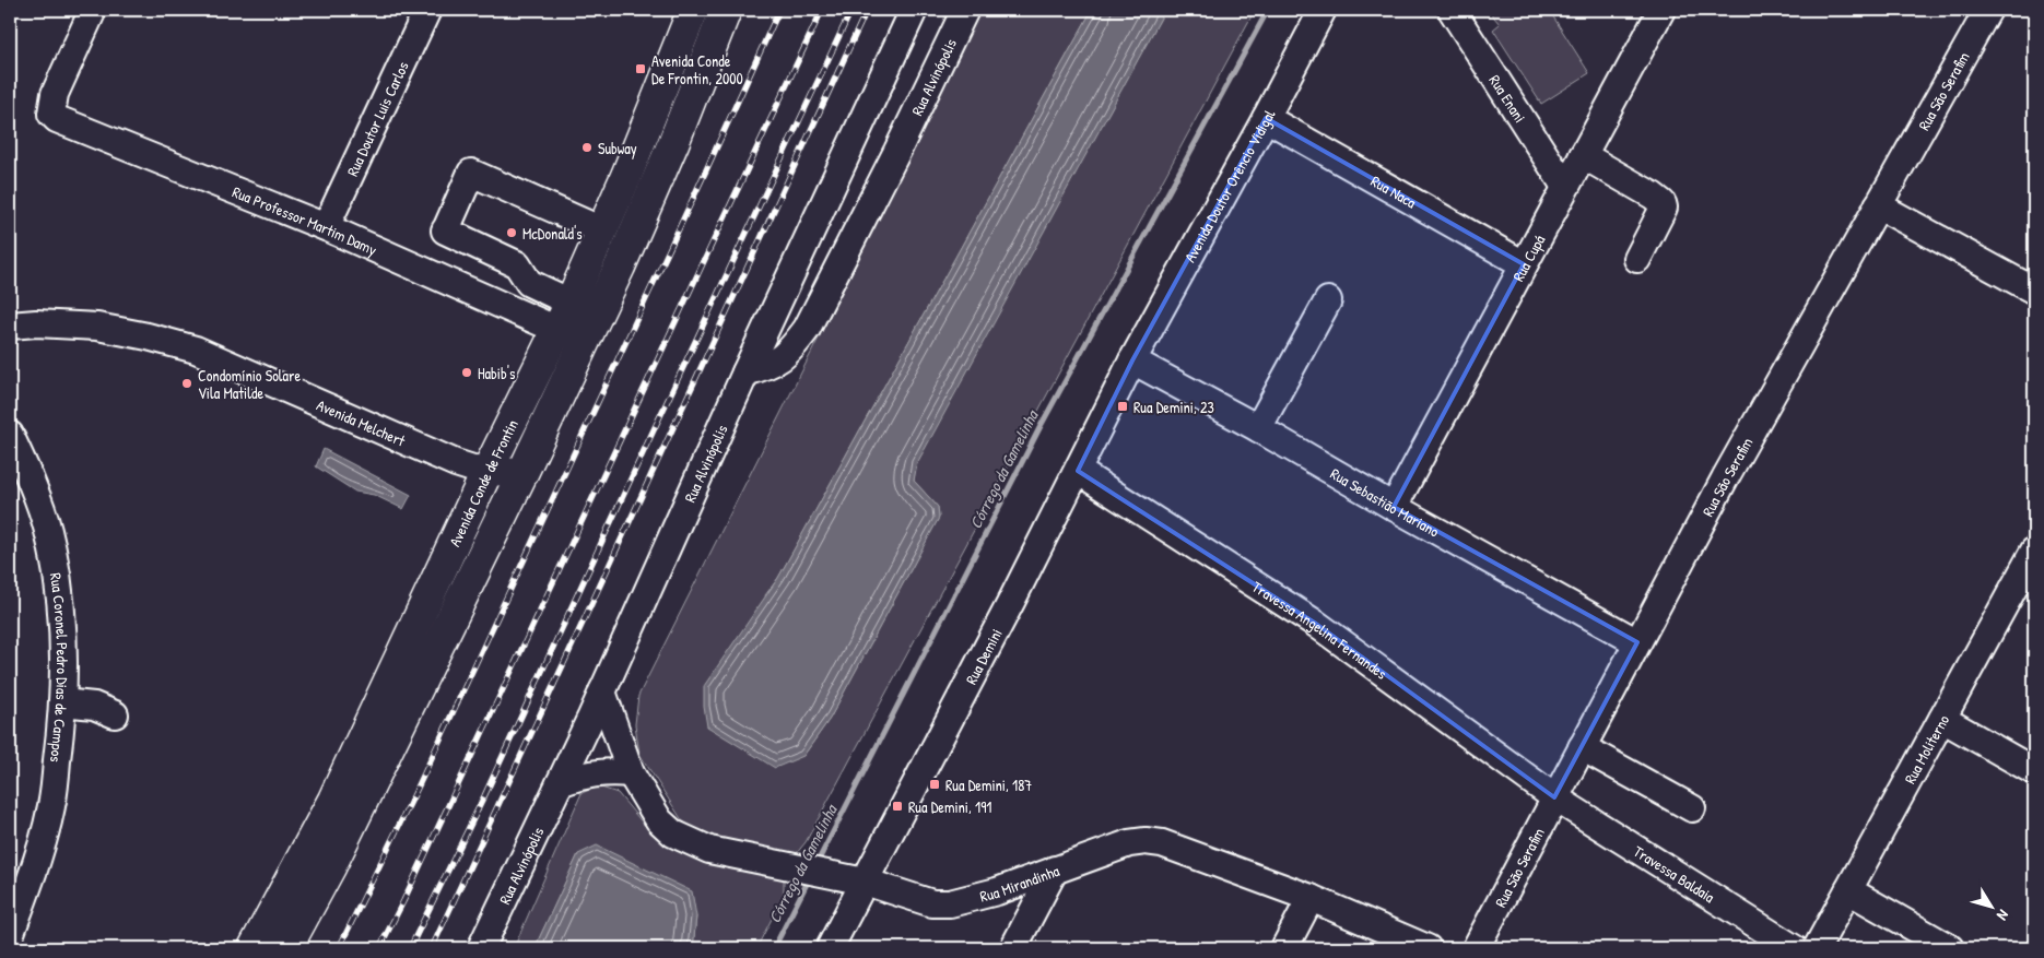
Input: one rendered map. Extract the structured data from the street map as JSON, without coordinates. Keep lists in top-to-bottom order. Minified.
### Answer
{"streets":{"highway":["Avenida Conde de Frontin"],"street":["Rua Alvinópolis","Rua São Serafim","Rua Enani","Rua Doutor Luis Carlos","Avenida Doutor Orêncio Vidigal","Rua Naca","Rua Professor Martim Damy","Rua Cupá","Avenida Melchert","Rua Sebastião Mariano","Travessa Angelina Fernandes","Rua Demini","Rua Coronel Pedro Dias de Campos","Rua Moliterno","Travessa Baldaia","Rua Mirandinha"]},"crossings":[["Rua Alvinópolis","Rua Mirandinha"],["Rua São Serafim","Rua Sebastião Mariano"],["Rua São Serafim","Travessa Angelina Fernandes"],["Rua São Serafim","Travessa Baldaia"],["Rua Enani","Rua Cupá"],["Rua Doutor Luis Carlos","Rua Professor Martim Damy"],["Avenida Doutor Orêncio Vidigal","Rua Naca"],["Avenida Doutor Orêncio Vidigal","Rua Sebastião Mariano"],["Avenida Doutor Orêncio Vidigal","Rua Demini"],["Rua Naca","Rua Cupá"],["Rua Professor Martim Damy","Avenida Conde de Frontin"],["Rua Cupá","Rua Sebastião Mariano"],["Avenida Melchert","Avenida Conde de Frontin"],["Rua Sebastião Mariano","Rua Demini"],["Travessa Angelina Fernandes","Rua Demini"],["Travessa Angelina Fernandes","Travessa Baldaia"],["Rua Demini","Rua Mirandinha"]],"water":["Córrego da Gamelinha"],"places":{"transit":["Avenida Conde De Frontin, 2000","Rua Demini, 23","Rua Demini, 187","Rua Demini, 191"],"other":["Subway","McDonald's","Habib's","Condomínio Solare Vila Matilde"]},"north":"bottom right"}
